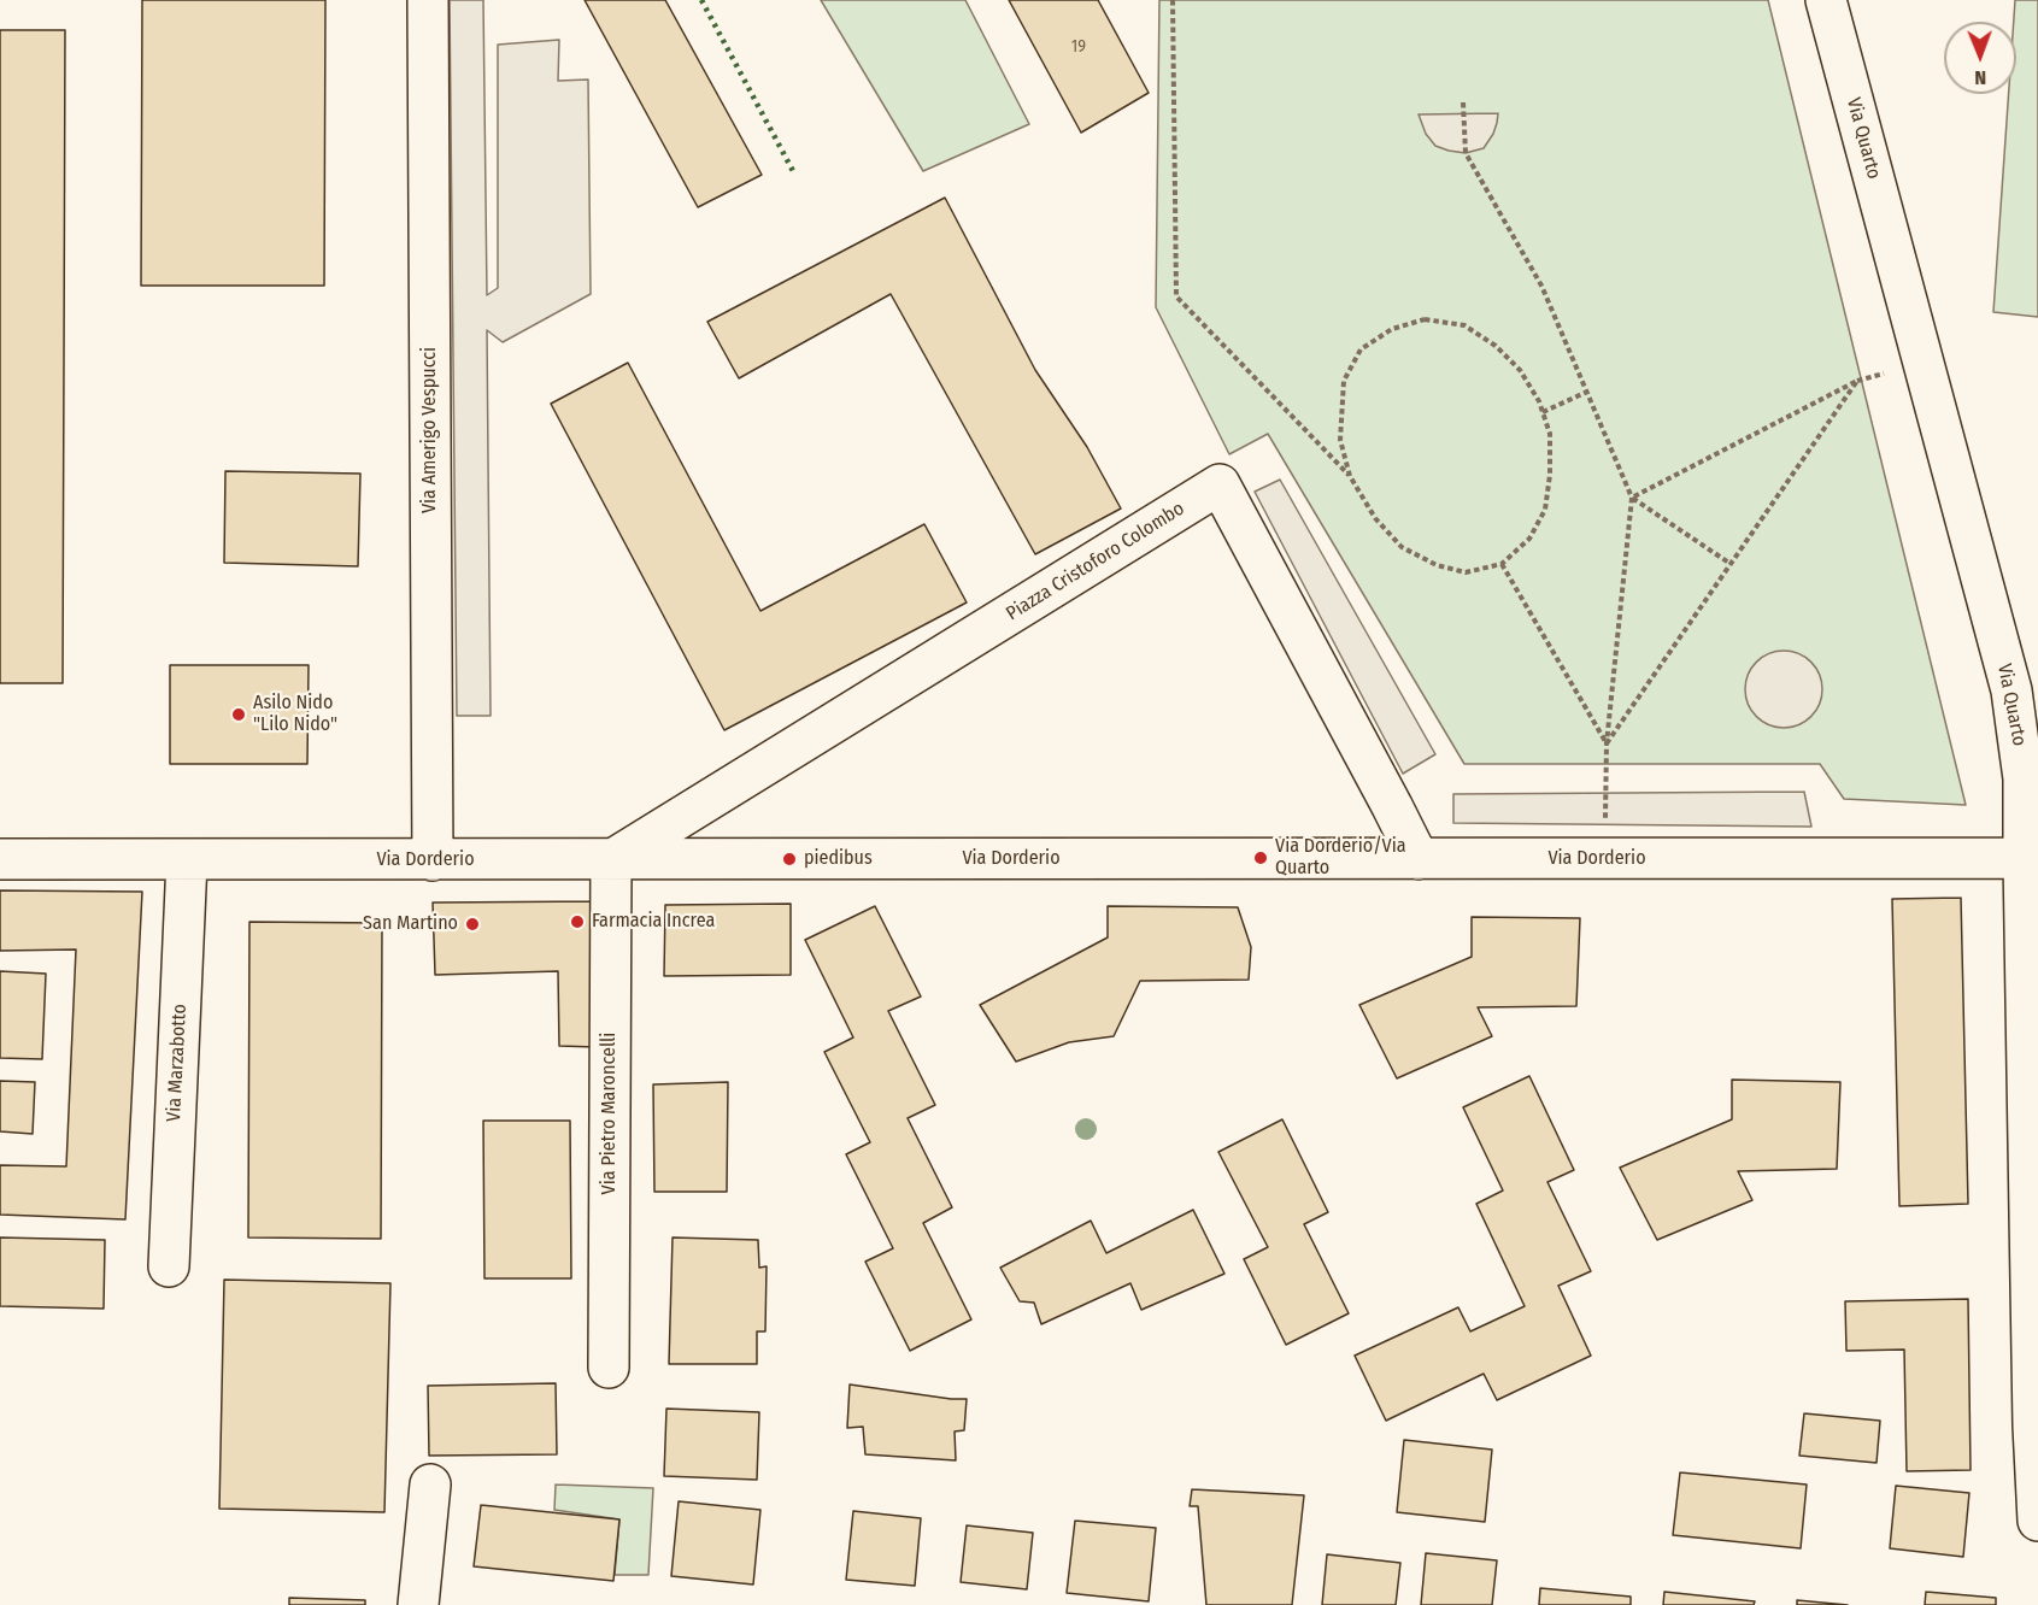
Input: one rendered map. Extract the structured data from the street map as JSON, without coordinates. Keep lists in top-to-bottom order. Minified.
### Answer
{"streets":{"street":["Via Quarto","Via Amerigo Vespucci","Piazza Cristoforo Colombo","Via Dorderio","Via Marzabotto","Via Pietro Maroncelli"]},"crossings":[["Via Quarto","Via Dorderio"],["Via Amerigo Vespucci","Via Dorderio"],["Piazza Cristoforo Colombo","Via Dorderio"],["Piazza Cristoforo Colombo","Via Pietro Maroncelli"],["Via Dorderio","Via Marzabotto"],["Via Dorderio","Via Pietro Maroncelli"]],"places":["Asilo Nido \"Lilo Nido\"","Via Dorderio/Via Quarto","piedibus","Farmacia Increa","San Martino"],"house_numbers":["19"],"north":"bottom"}
